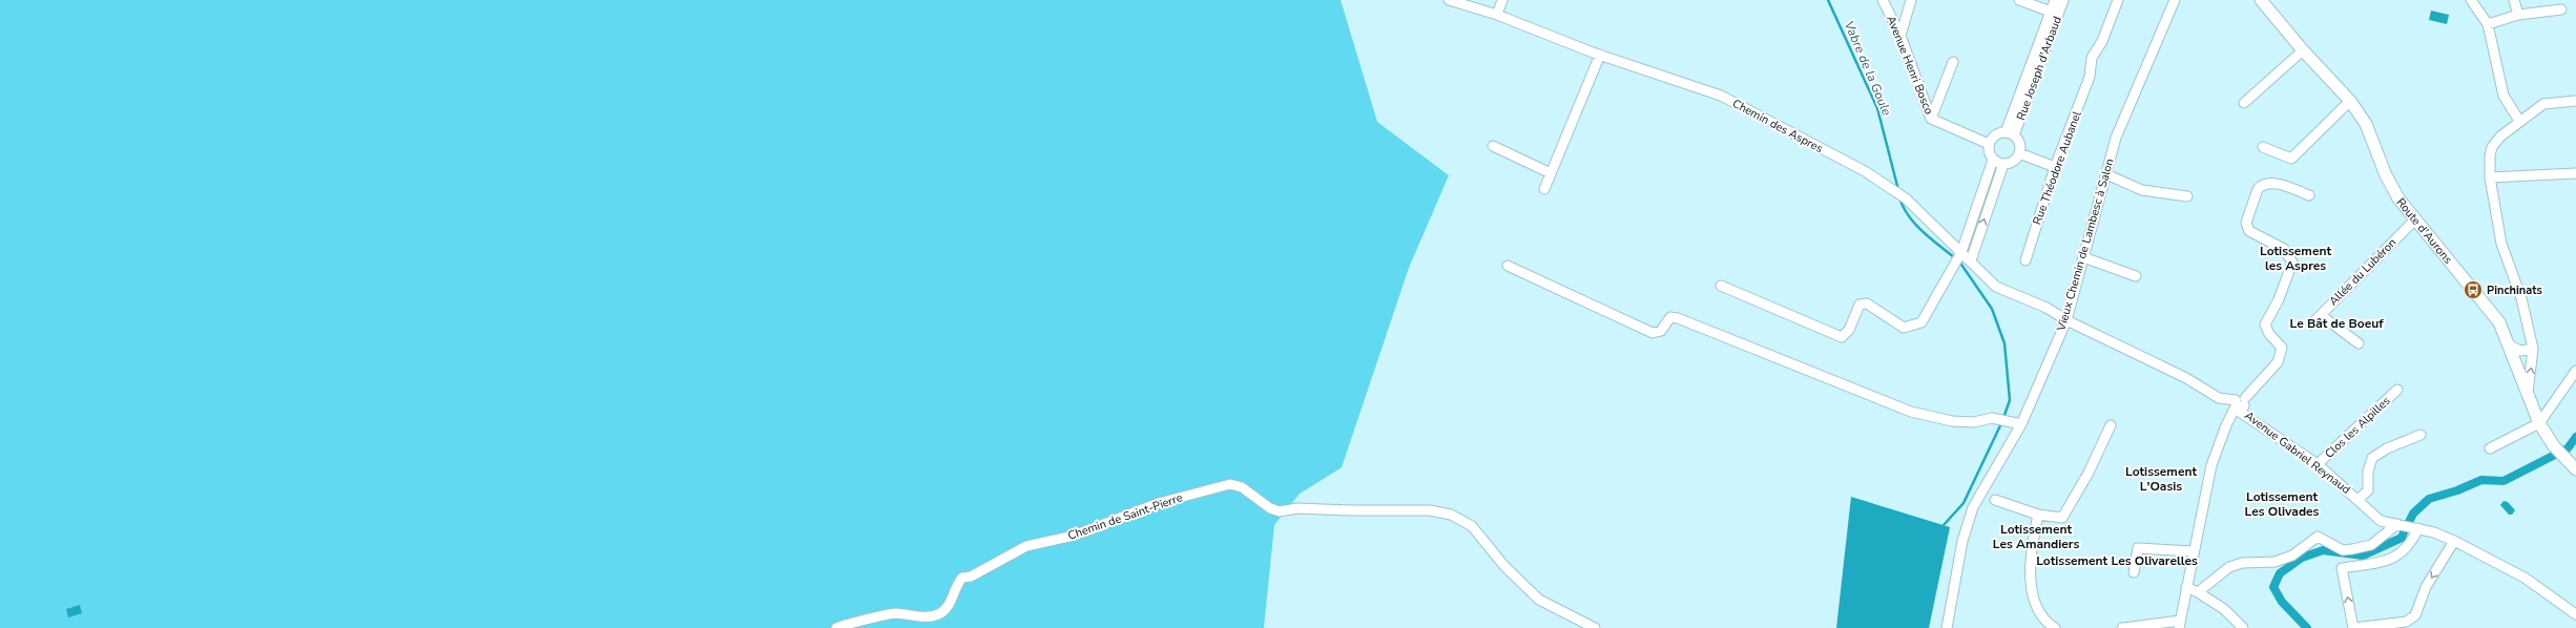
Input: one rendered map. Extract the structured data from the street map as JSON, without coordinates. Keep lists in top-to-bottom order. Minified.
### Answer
{"streets":{"street":["Avenue Henri Bosco","Rue Joseph d'Arbaud","Chemin des Aspres","Rue Théodore Aubanel","Route d'Aurons","Vieux Chemin de Lambesc à Salon","Allée du Lubéron","Clos les Alpilles","Avenue Gabriel Reynaud","Chemin de Saint-Pierre"]},"crossings":[["Avenue Henri Bosco","Rue Joseph d'Arbaud"],["Chemin des Aspres","Vieux Chemin de Lambesc à Salon"],["Chemin des Aspres","Avenue Gabriel Reynaud"],["Route d'Aurons","Allée du Lubéron"],["Vieux Chemin de Lambesc à Salon","Avenue Gabriel Reynaud"],["Clos les Alpilles","Avenue Gabriel Reynaud"]],"districts":["Lotissement les Aspres","Le Bât de Boeuf","Lotissement L'Oasis","Lotissement Les Olivades","Lotissement Les Amandiers","Lotissement Les Olivarelles"],"water":["Vabre de la Goule"],"places":{"bus stop":["Pinchinats"]}}
